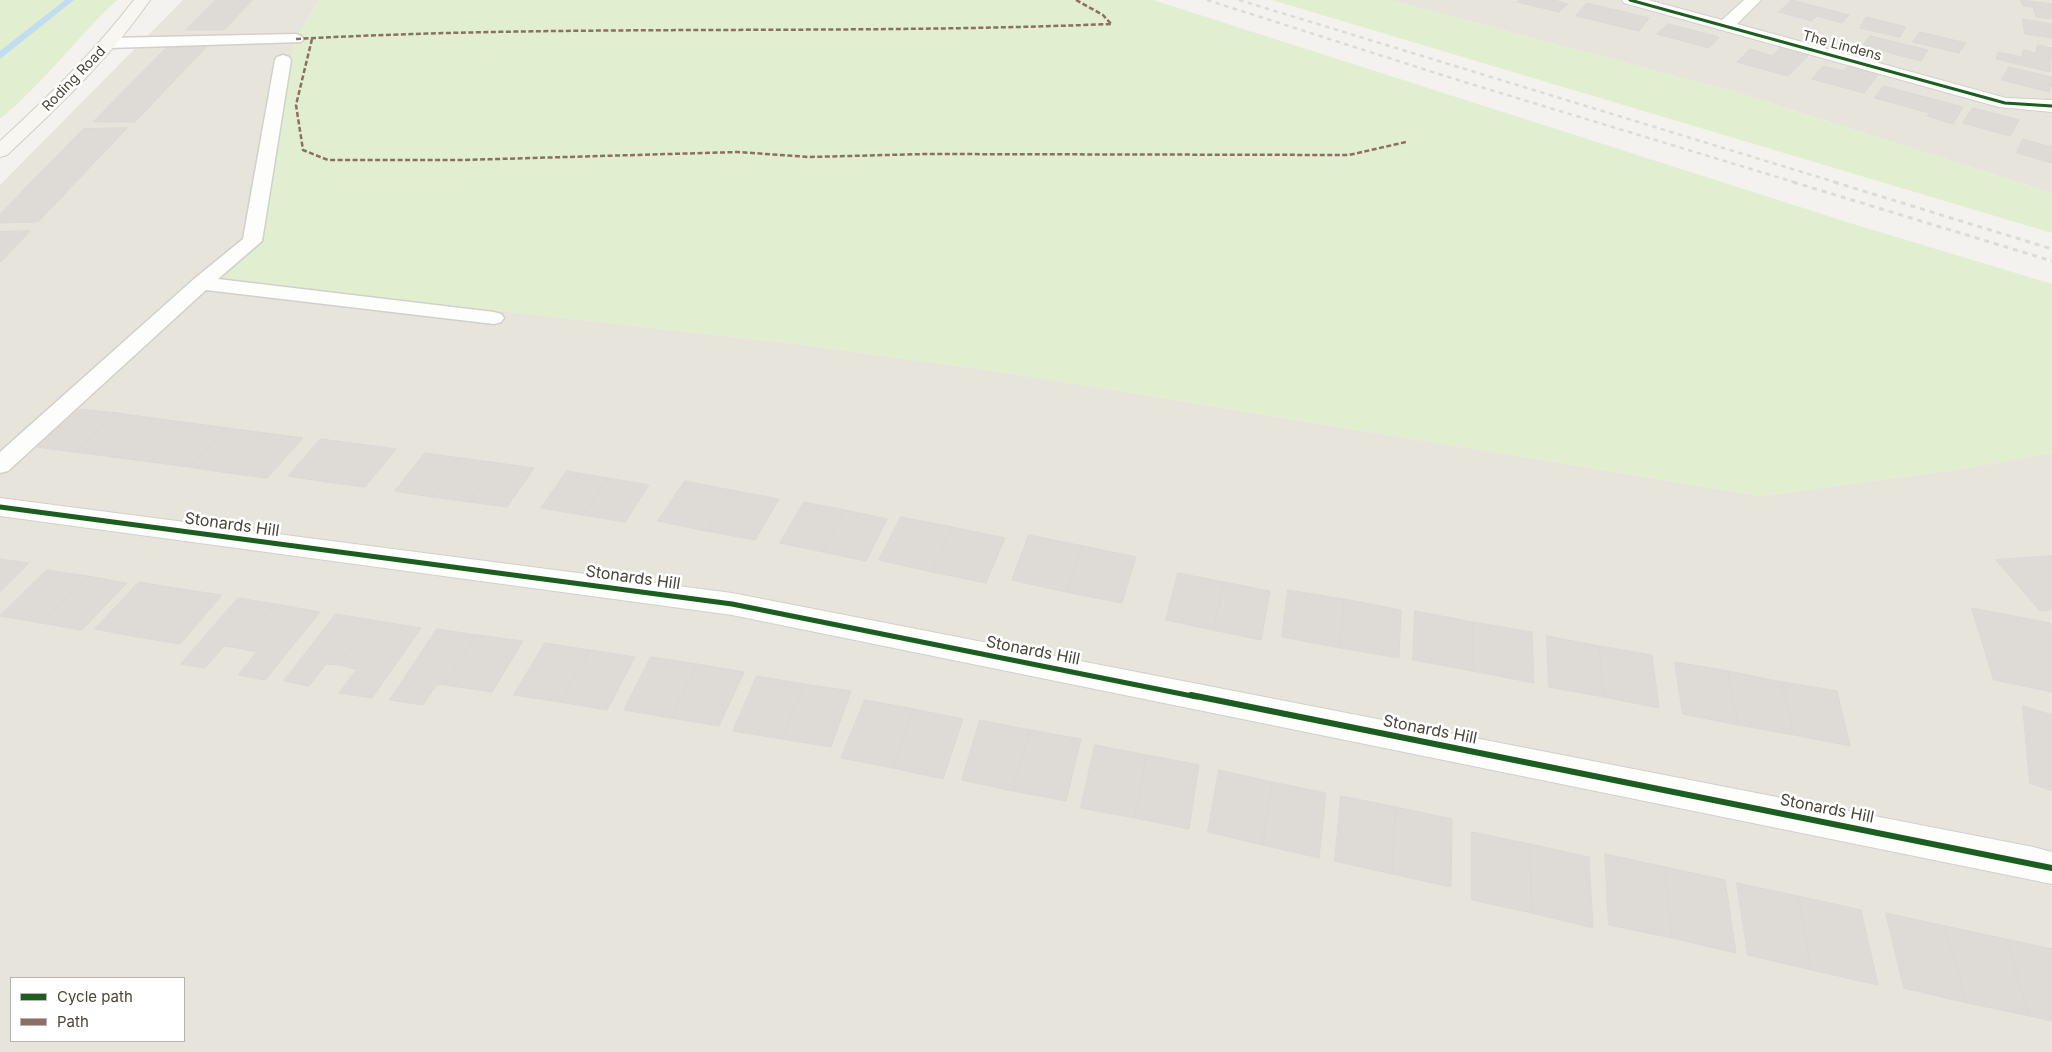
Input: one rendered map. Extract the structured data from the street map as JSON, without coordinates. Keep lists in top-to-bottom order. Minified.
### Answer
{"streets":{"street":["The Lindens","Roding Road","Stonards Hill"]},"legend":["Cycle path","Path"]}
